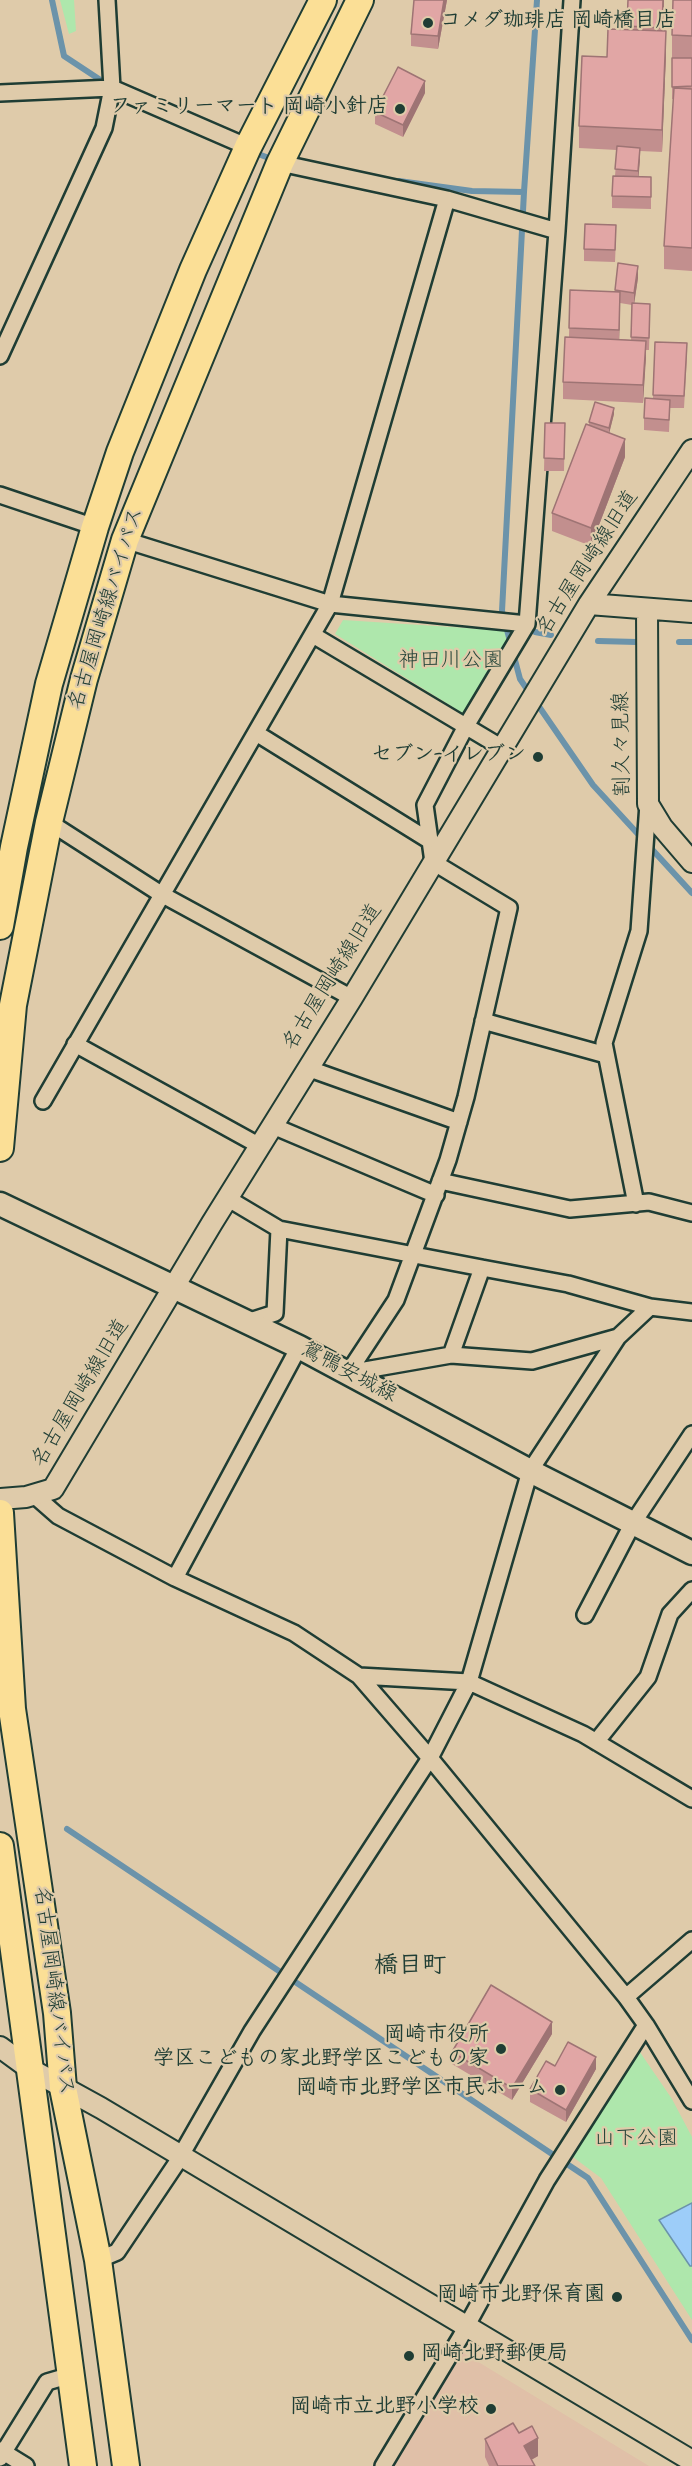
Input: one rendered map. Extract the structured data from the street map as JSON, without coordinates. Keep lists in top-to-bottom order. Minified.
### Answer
{"streets":{"main road":["名古屋岡崎線バイパス","鴛鴨安城線"],"street":["名古屋岡崎線旧道","割久々見線"]},"crossings":[["名古屋岡崎線旧道","鴛鴨安城線"]],"districts":["橋目町"],"parks":["神田川公園","山下公園"],"places":["コメダ珈琲店 岡崎橋目店","ファミリーマート 岡崎小針店","セブン-イレブン","岡崎市役所 学区こどもの家北野学区こどもの家","岡崎市北野学区市民ホーム","岡崎市北野保育園","岡崎北野郵便局","岡崎市立北野小学校"]}
